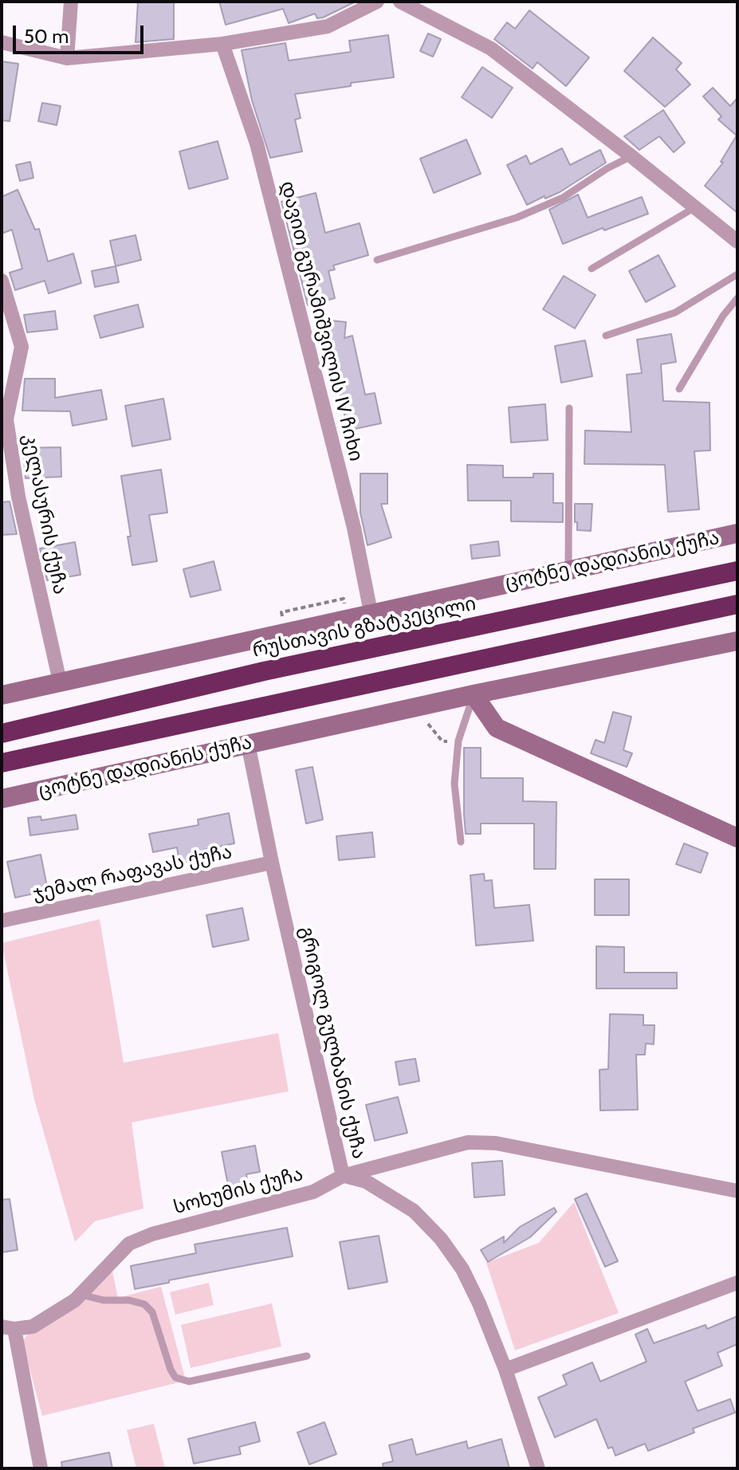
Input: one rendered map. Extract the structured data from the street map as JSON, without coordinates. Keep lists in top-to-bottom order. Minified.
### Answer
{"streets":{"highway":["რუსთავის გზატკეცილი"],"street":["დავით გურამიშვილის IV ჩიხი","კელასურის ქუჩა","ცოტნე დადიანის ქუჩა","ჯემალ რაფავას ქუჩა","გრიგოლ გულბანის ქუჩა","სოხუმის ქუჩა"]},"crossings":[["დავით გურამიშვილის IV ჩიხი","ცოტნე დადიანის ქუჩა"],["კელასურის ქუჩა","ცოტნე დადიანის ქუჩა"],["ცოტნე დადიანის ქუჩა","გრიგოლ გულბანის ქუჩა"],["ჯემალ რაფავას ქუჩა","გრიგოლ გულბანის ქუჩა"],["გრიგოლ გულბანის ქუჩა","სოხუმის ქუჩა"]],"scale_bar":"50 m"}
